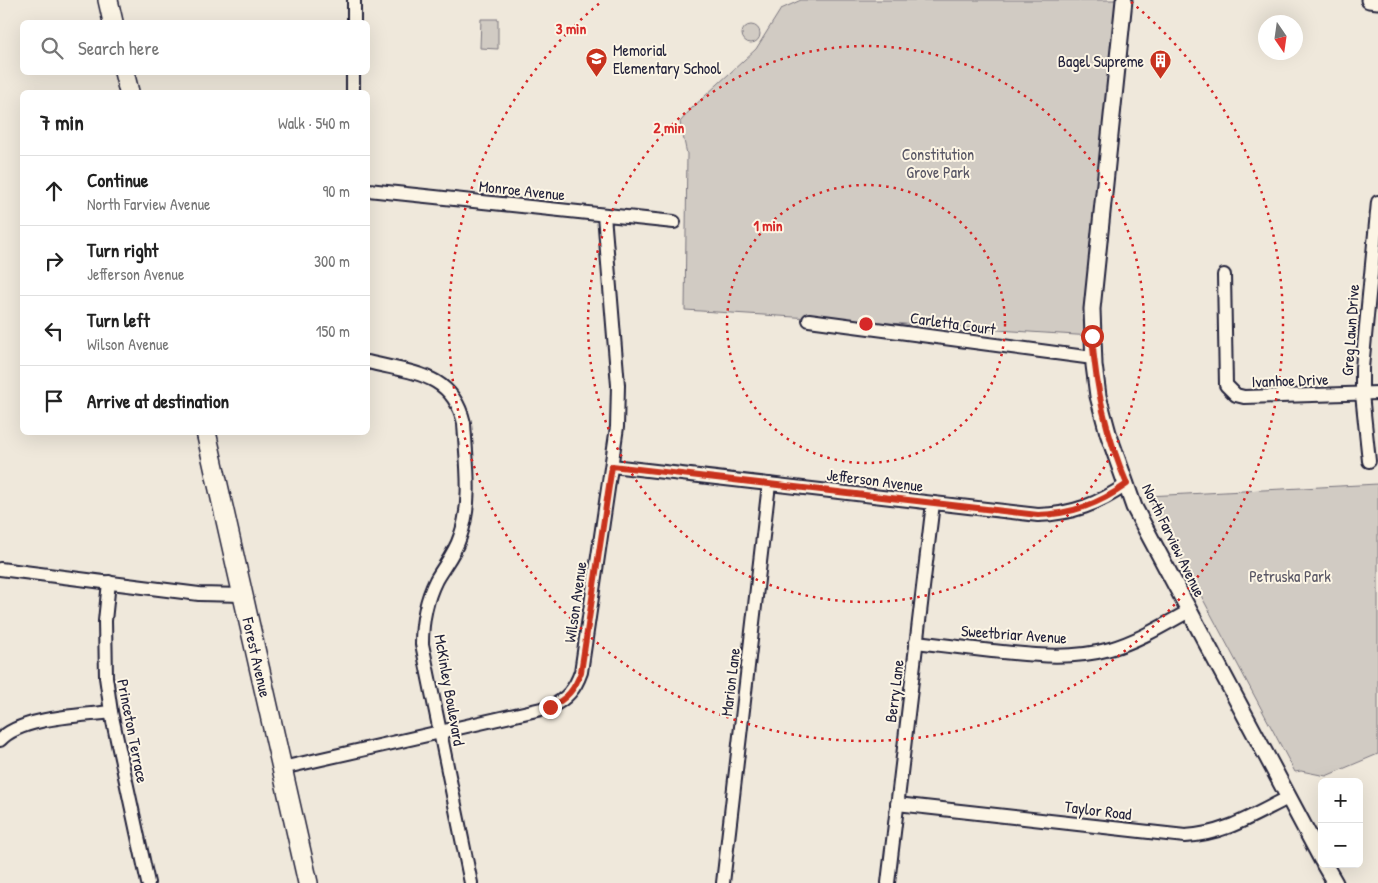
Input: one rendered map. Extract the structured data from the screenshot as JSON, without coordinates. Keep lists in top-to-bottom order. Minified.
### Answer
{"streets":{"main road":["Forest Avenue"],"street":["Monroe Avenue","Carletta Court","Greg Lawn Drive","Ivanhoe Drive","Jefferson Avenue","North Farview Avenue","Wilson Avenue","Sweetbriar Avenue","Marion Lane","McKinley Boulevard","Berry Lane","Princeton Terrace","Taylor Road"]},"crossings":[["Monroe Avenue","Wilson Avenue"],["Carletta Court","North Farview Avenue"],["Greg Lawn Drive","Ivanhoe Drive"],["Jefferson Avenue","North Farview Avenue"],["Jefferson Avenue","Wilson Avenue"],["Jefferson Avenue","Marion Lane"],["Jefferson Avenue","Berry Lane"],["North Farview Avenue","Sweetbriar Avenue"],["North Farview Avenue","Taylor Road"],["Wilson Avenue","Forest Avenue"],["Wilson Avenue","McKinley Boulevard"],["Sweetbriar Avenue","Berry Lane"],["Berry Lane","Taylor Road"]],"parks":["Constitution Grove Park","Petruska Park"],"places":{"school or university":["Memorial Elementary School"],"building":["Bagel Supreme"]},"north":"bottom","page":{"search":"Search here","heading":["7 min","Walk · 540 m"],"list":[["Continue","North Farview Avenue","90 m"],["Turn right","Jefferson Avenue","300 m"],["Turn left","Wilson Avenue","150 m"],"Arrive at destination"],"map_buttons":["+","−"]},"rings":["3 min","2 min","1 min"]}
